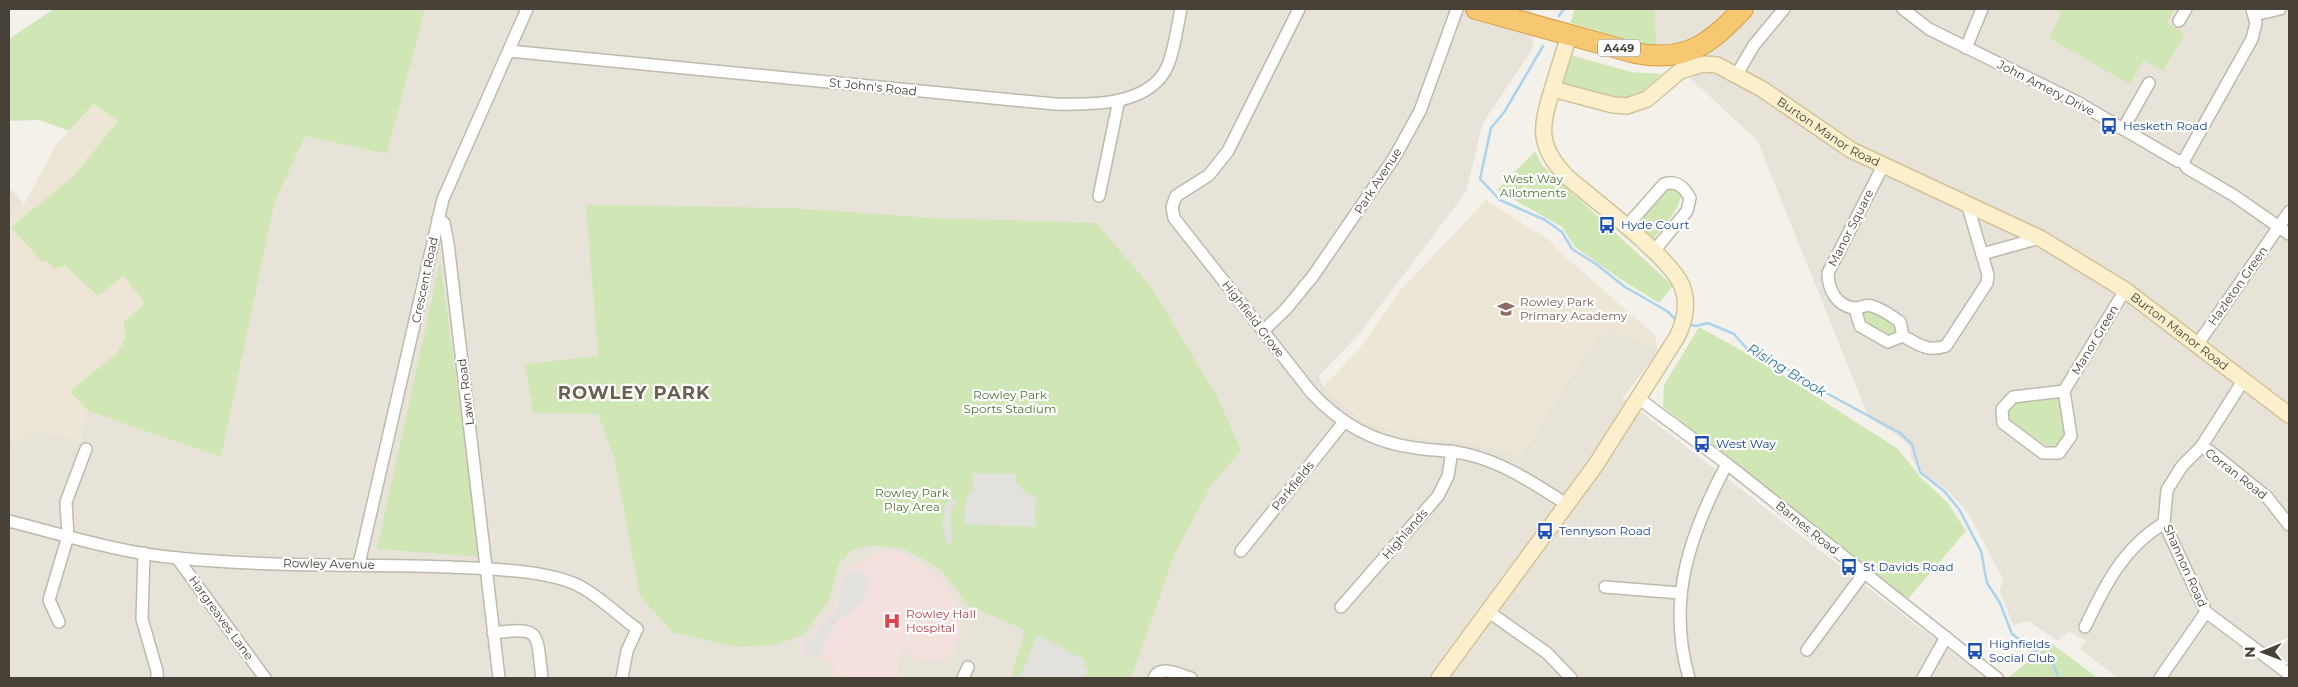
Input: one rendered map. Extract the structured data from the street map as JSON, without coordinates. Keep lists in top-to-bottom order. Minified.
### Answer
{"streets":{"highway":["A449"],"street":["St John's Road","John Amery Drive","Burton Manor Road","Park Avenue","Manor Square","Crescent Road","Hazleton Green","Highfield Grove","Manor Green","Lawn Road","Corran Road","Parkfields","Barnes Road","Highlands","Rowley Avenue","Shannon Road","Hargreaves Lane"]},"crossings":[["St John's Road","Crescent Road"],["John Amery Drive","Hazleton Green"],["Burton Manor Road","Manor Square"],["Burton Manor Road","Hazleton Green"],["Burton Manor Road","Manor Green"],["Burton Manor Road","Shannon Road"],["Park Avenue","Highfield Grove"],["Crescent Road","Lawn Road"],["Crescent Road","Rowley Avenue"],["Highfield Grove","Parkfields"],["Highfield Grove","Highlands"],["Lawn Road","Rowley Avenue"],["Corran Road","Shannon Road"],["Rowley Avenue","Hargreaves Lane"]],"districts":["ROWLEY PARK"],"water":["Rising Brook"],"parks":["West Way Allotments","Rowley Park Sports Stadium","Rowley Park Play Area"],"places":{"bus stop":["Hesketh Road","Hyde Court","West Way","Tennyson Road","St Davids Road","Highfields Social Club"],"school or university":["Rowley Park Primary Academy"],"hospital":["Rowley Hall Hospital"]},"north":"left"}
